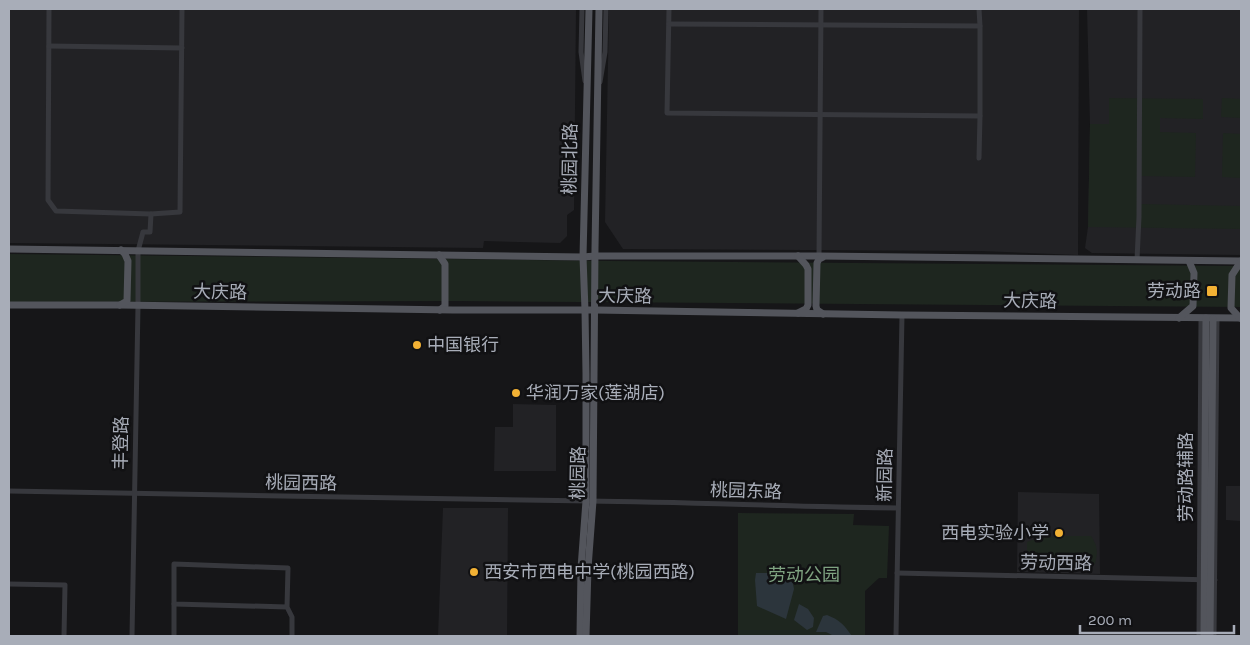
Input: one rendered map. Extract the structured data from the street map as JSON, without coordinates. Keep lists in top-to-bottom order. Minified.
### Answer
{"streets":{"main road":["桃园北路","大庆路","桃园路"],"street":["丰登路","新园路","桃园西路","桃园东路","劳动西路"]},"crossings":[["桃园北路","大庆路"],["桃园北路","桃园路"],["大庆路","丰登路"],["大庆路","桃园路"],["大庆路","新园路"],["丰登路","桃园西路"],["桃园路","桃园西路"],["桃园路","桃园东路"],["新园路","桃园东路"],["新园路","劳动西路"],["桃园西路","桃园东路"]],"parks":["劳动公园"],"places":{"transit":["劳动路"],"other":["中国银行","华润万家(莲湖店)","西电实验小学","西安市西电中学(桃园西路)"]},"scale_bar":"200 m"}
